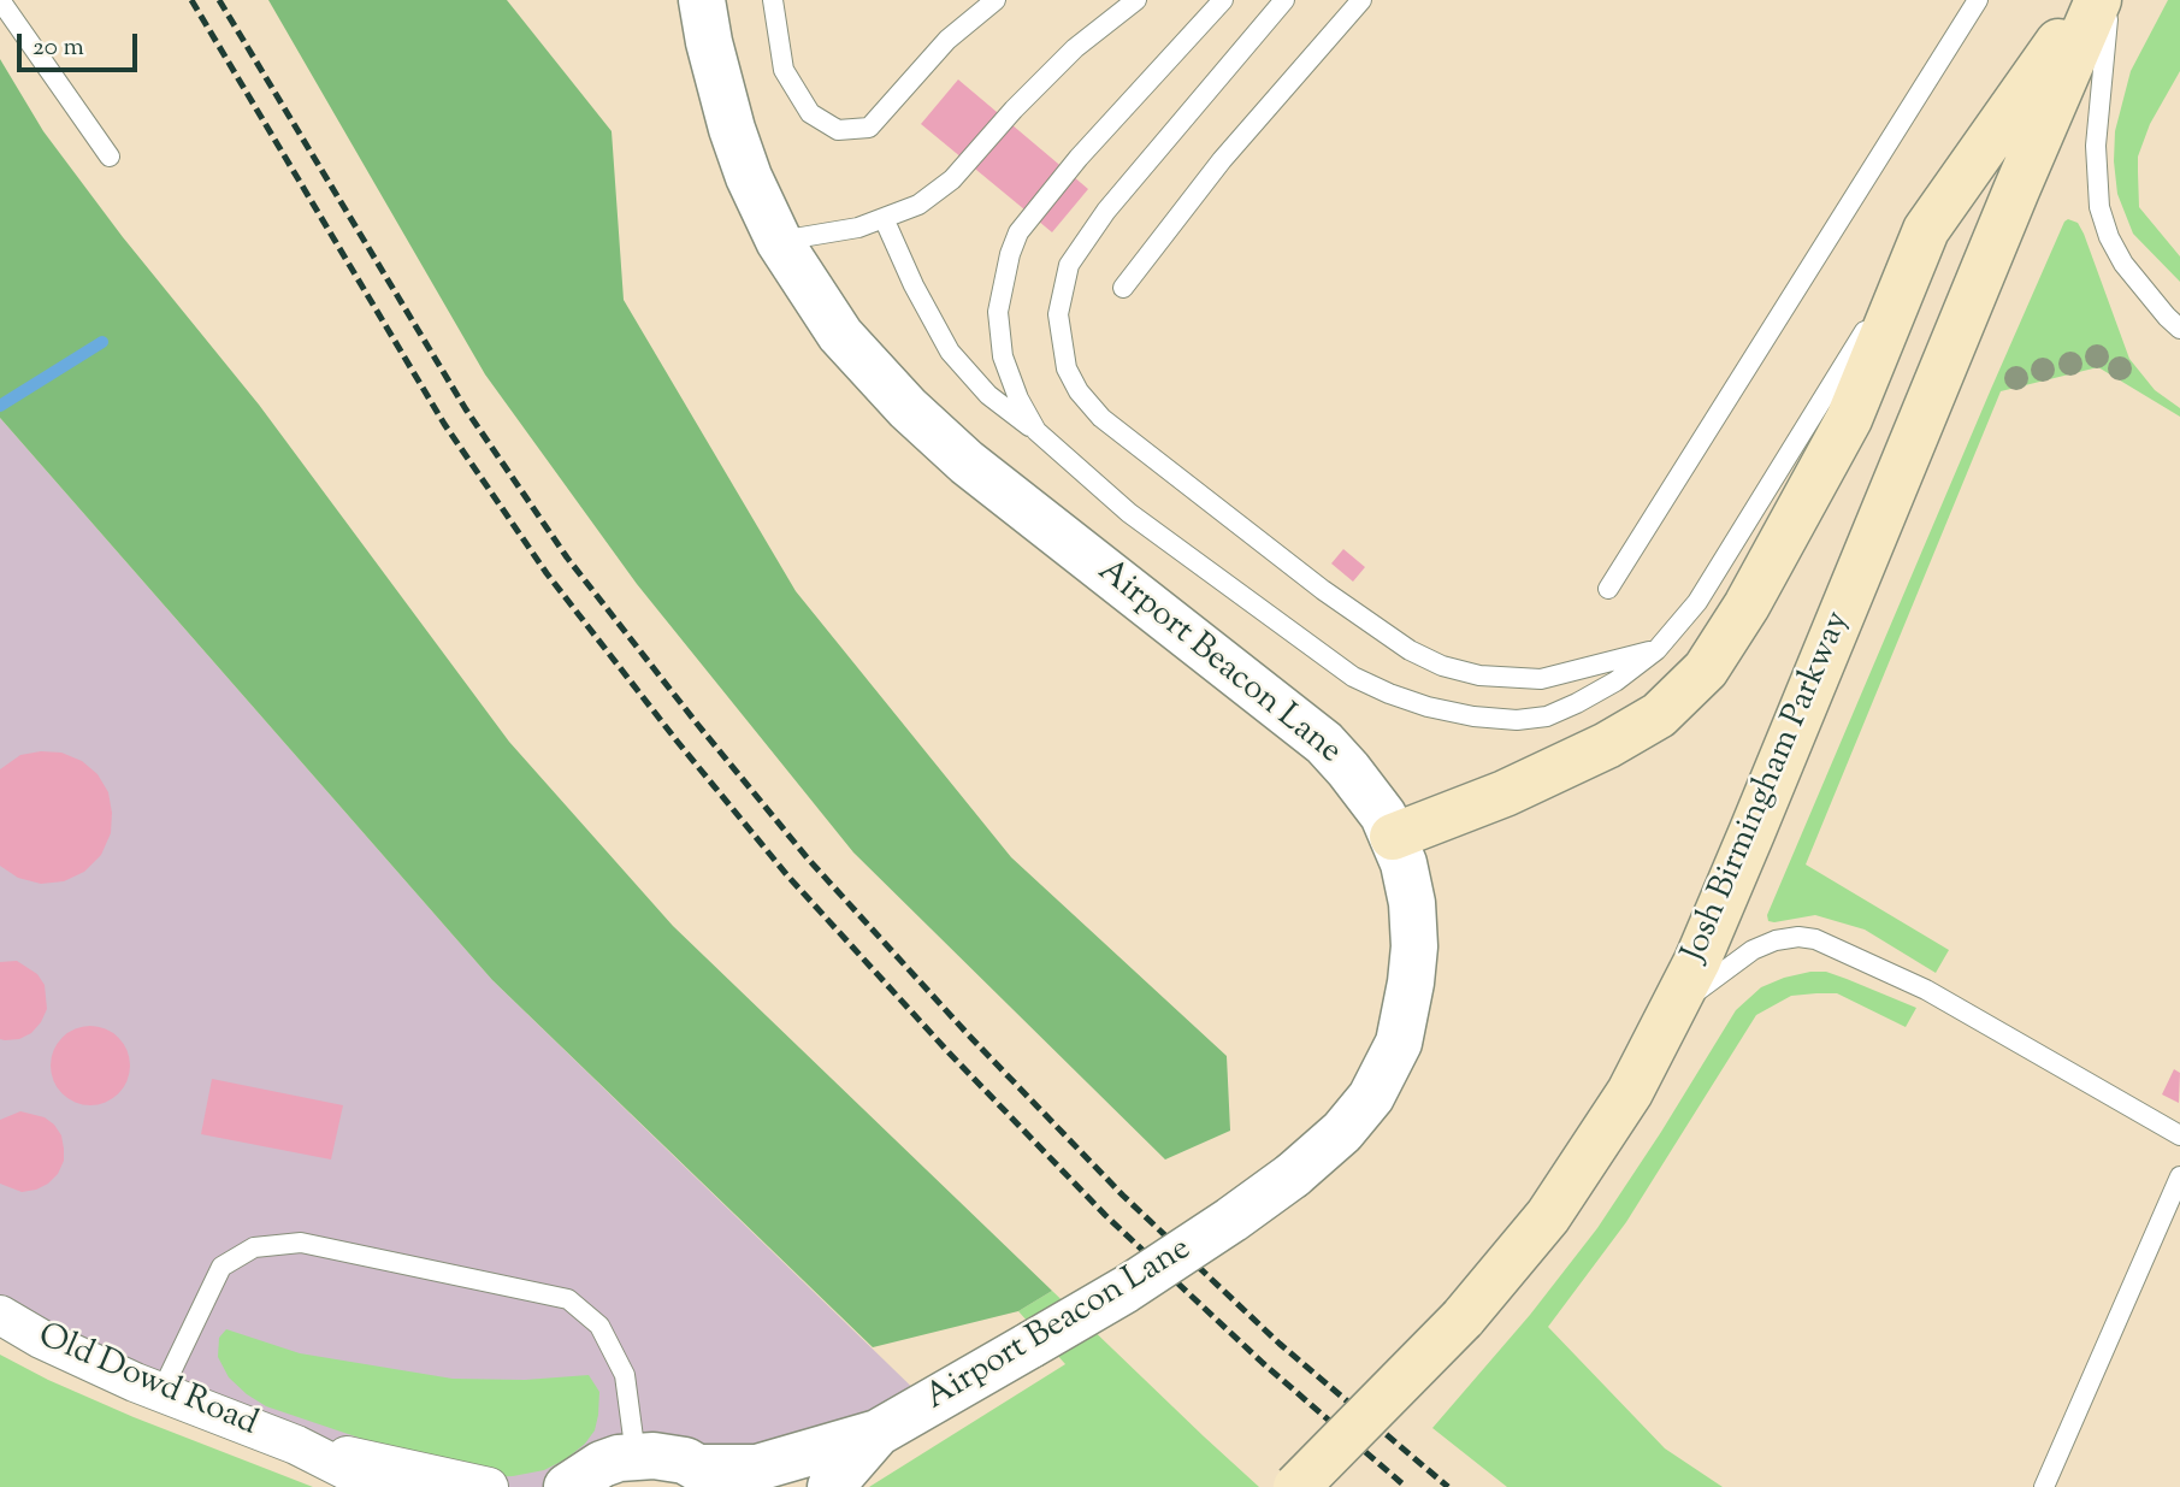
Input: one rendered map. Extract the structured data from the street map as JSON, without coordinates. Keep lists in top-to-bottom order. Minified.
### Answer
{"streets":{"main road":["Josh Birmingham Parkway"],"street":["Airport Beacon Lane","Old Dowd Road"]},"scale_bar":"20 m"}
